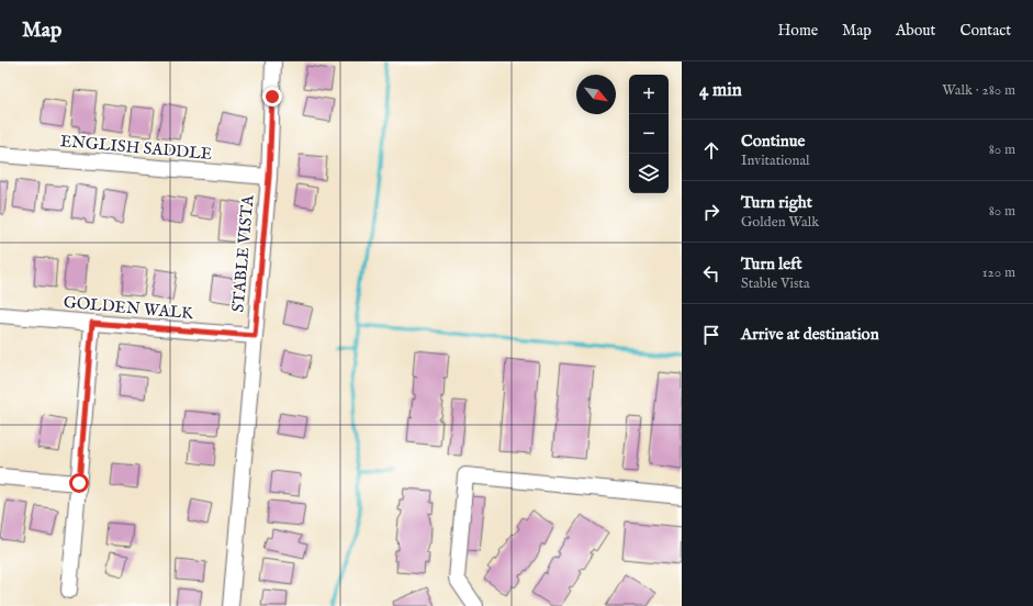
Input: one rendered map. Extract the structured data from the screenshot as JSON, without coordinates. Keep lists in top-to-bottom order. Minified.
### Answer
{"streets":{"street":["ENGLISH SADDLE","STABLE VISTA","GOLDEN WALK"]},"crossings":[["ENGLISH SADDLE","STABLE VISTA"],["STABLE VISTA","GOLDEN WALK"]],"north":"bottom right","page":{"header":"Map","nav":["Home","Map","About","Contact"],"heading":["4 min","Walk · 280 m"],"map_buttons":["+","−"],"list":[["Continue","Invitational","80 m"],["Turn right","Golden Walk","80 m"],["Turn left","Stable Vista","120 m"],"Arrive at destination"]}}
